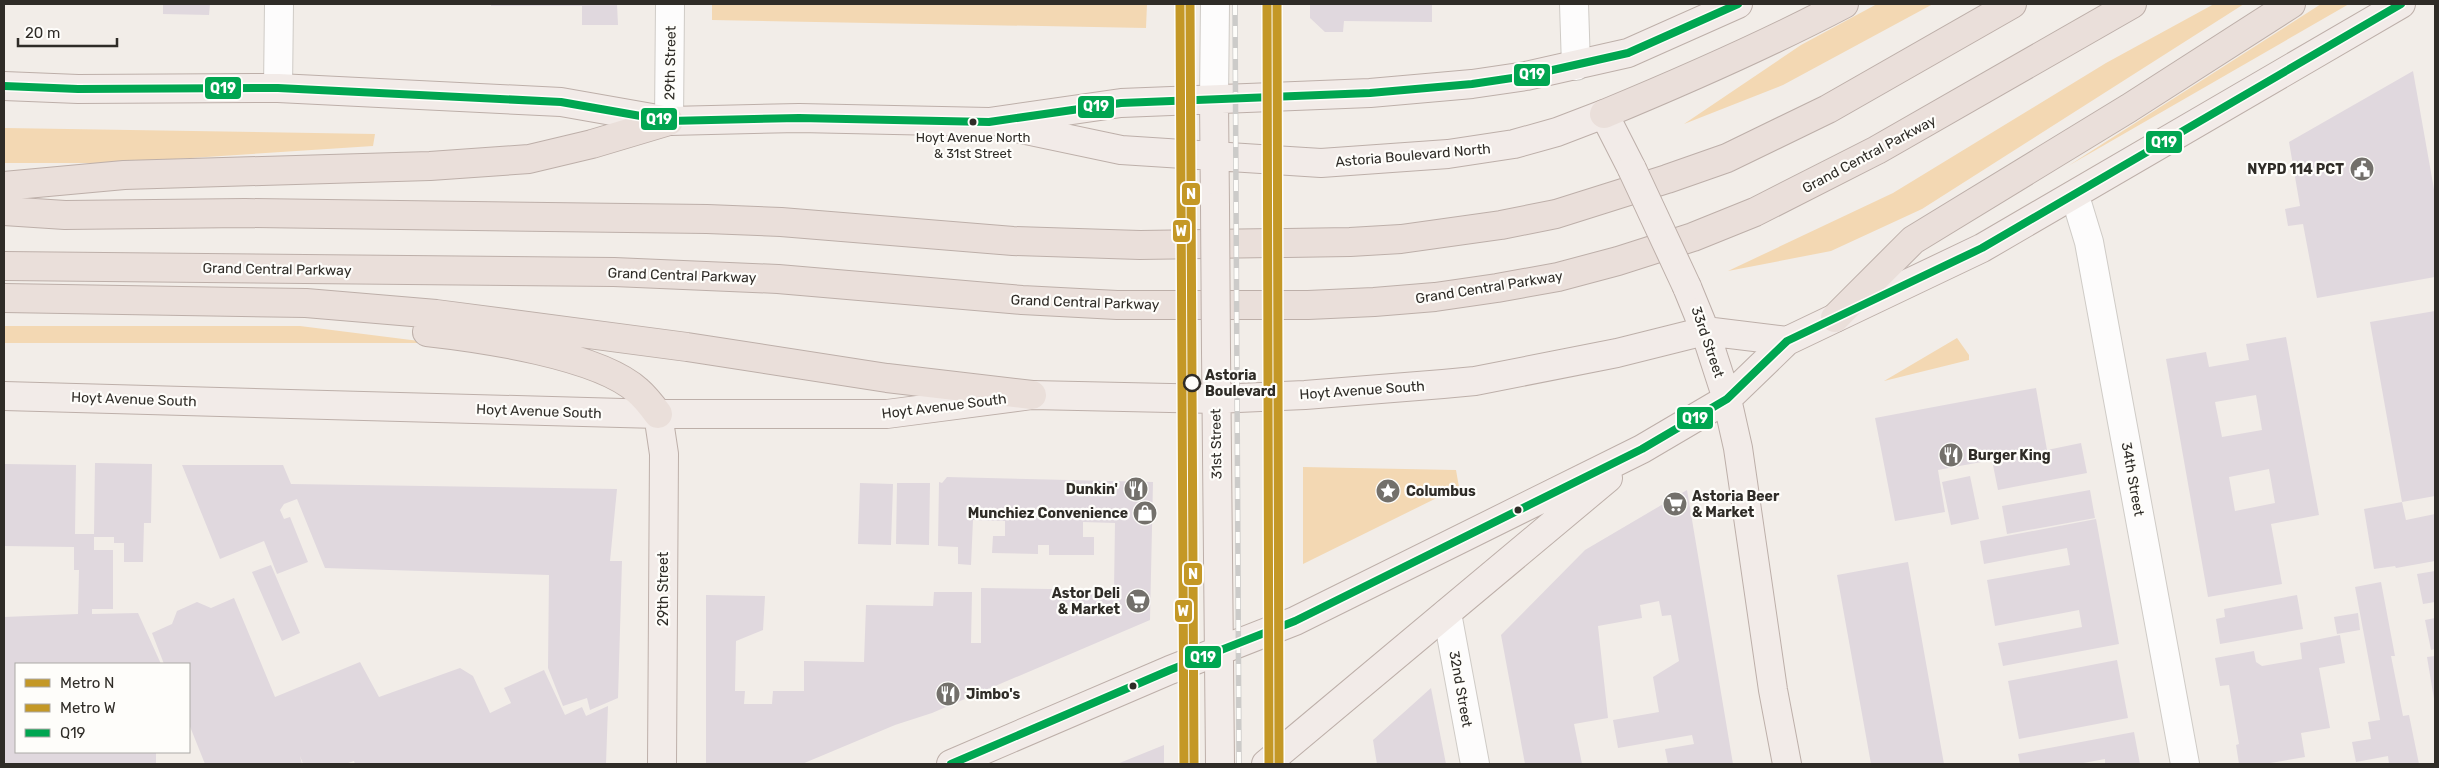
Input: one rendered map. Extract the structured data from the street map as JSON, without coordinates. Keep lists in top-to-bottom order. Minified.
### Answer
{"streets":{"highway":["Grand Central Parkway"],"main road":["29th Street","Astoria Boulevard North","33rd Street","Hoyt Avenue South","31st Street"],"street":["34th Street","32nd Street"]},"crossings":[["29th Street","Hoyt Avenue South"],["Astoria Boulevard North","33rd Street"],["Astoria Boulevard North","31st Street"],["33rd Street","Hoyt Avenue South"],["Hoyt Avenue South","31st Street"]],"places":{"other":["Hoyt Avenue North & 31st Street","Astoria Boulevard"],"public building":["NYPD 114 PCT"],"restaurant":["Burger King","Dunkin'","Jimbo's"],"place":["Columbus"],"supermarket":["Astoria Beer & Market","Astor Deli & Market"],"shop":["Munchiez Convenience"]},"lines":["metro line N","metro line W","transit line Q19"],"legend":["Metro N","Metro W","Q19"],"scale_bar":"20 m"}
